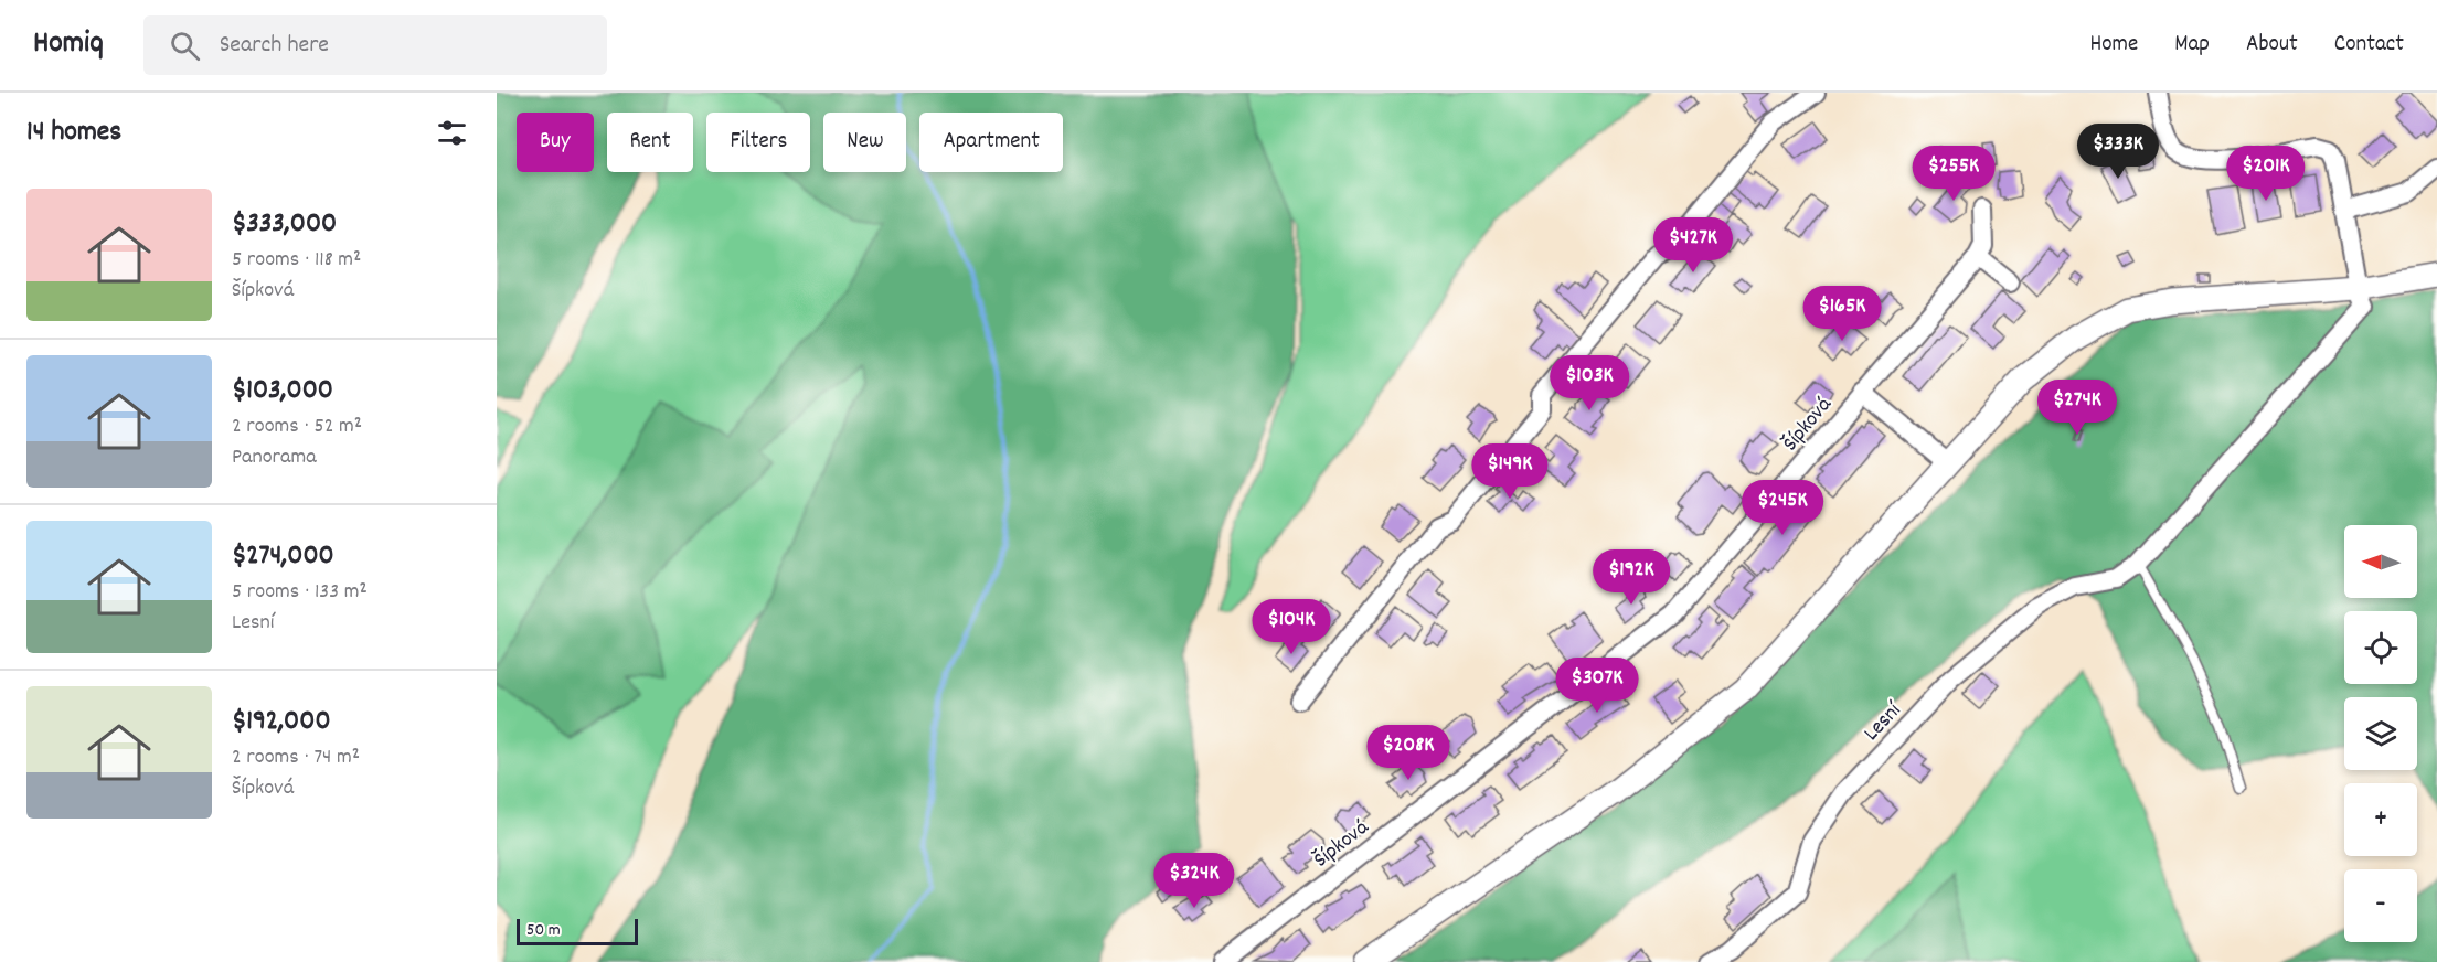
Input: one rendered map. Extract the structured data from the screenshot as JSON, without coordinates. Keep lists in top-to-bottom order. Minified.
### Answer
{"streets":{"street":["Šípková","Lesní"]},"scale_bar":"50 m","north":"left","page":{"header":"Homiq","search":"Search here","nav":["Home","Map","About","Contact"],"heading":"14 homes","chip":["Buy","Rent","Filters","New","Apartment"],"price":["$333K","$255K","$201K","$427K","$165K","$103K","$274K","$149K","$245K","$192K","$104K","$307K","$208K","$324K"],"list":[{"name":"$333,000","note":"5 rooms · 118 m² · Šípková"},{"name":"$103,000","note":"2 rooms · 52 m² · Panorama"},{"name":"$274,000","note":"5 rooms · 133 m² · Lesní"},{"name":"$192,000","note":"2 rooms · 74 m² · Šípková"}],"map_buttons":["+","−"],"scale":"50 m"}}
